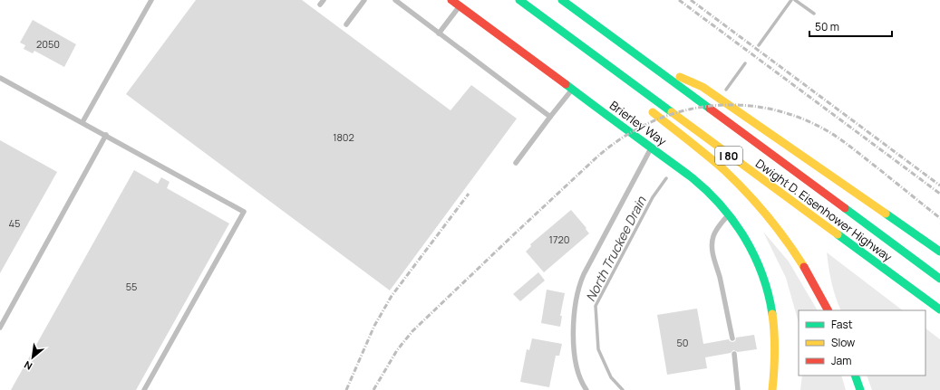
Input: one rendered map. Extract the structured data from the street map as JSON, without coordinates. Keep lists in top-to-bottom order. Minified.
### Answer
{"streets":{"main road":["Brierley Way","I 80","Dwight D. Eisenhower Highway"]},"water":["North Truckee Drain"],"house_numbers":["2050","1802","45","1720","55","50"],"legend":["Fast","Slow","Jam"],"scale_bar":"50 m","north":"bottom left"}
